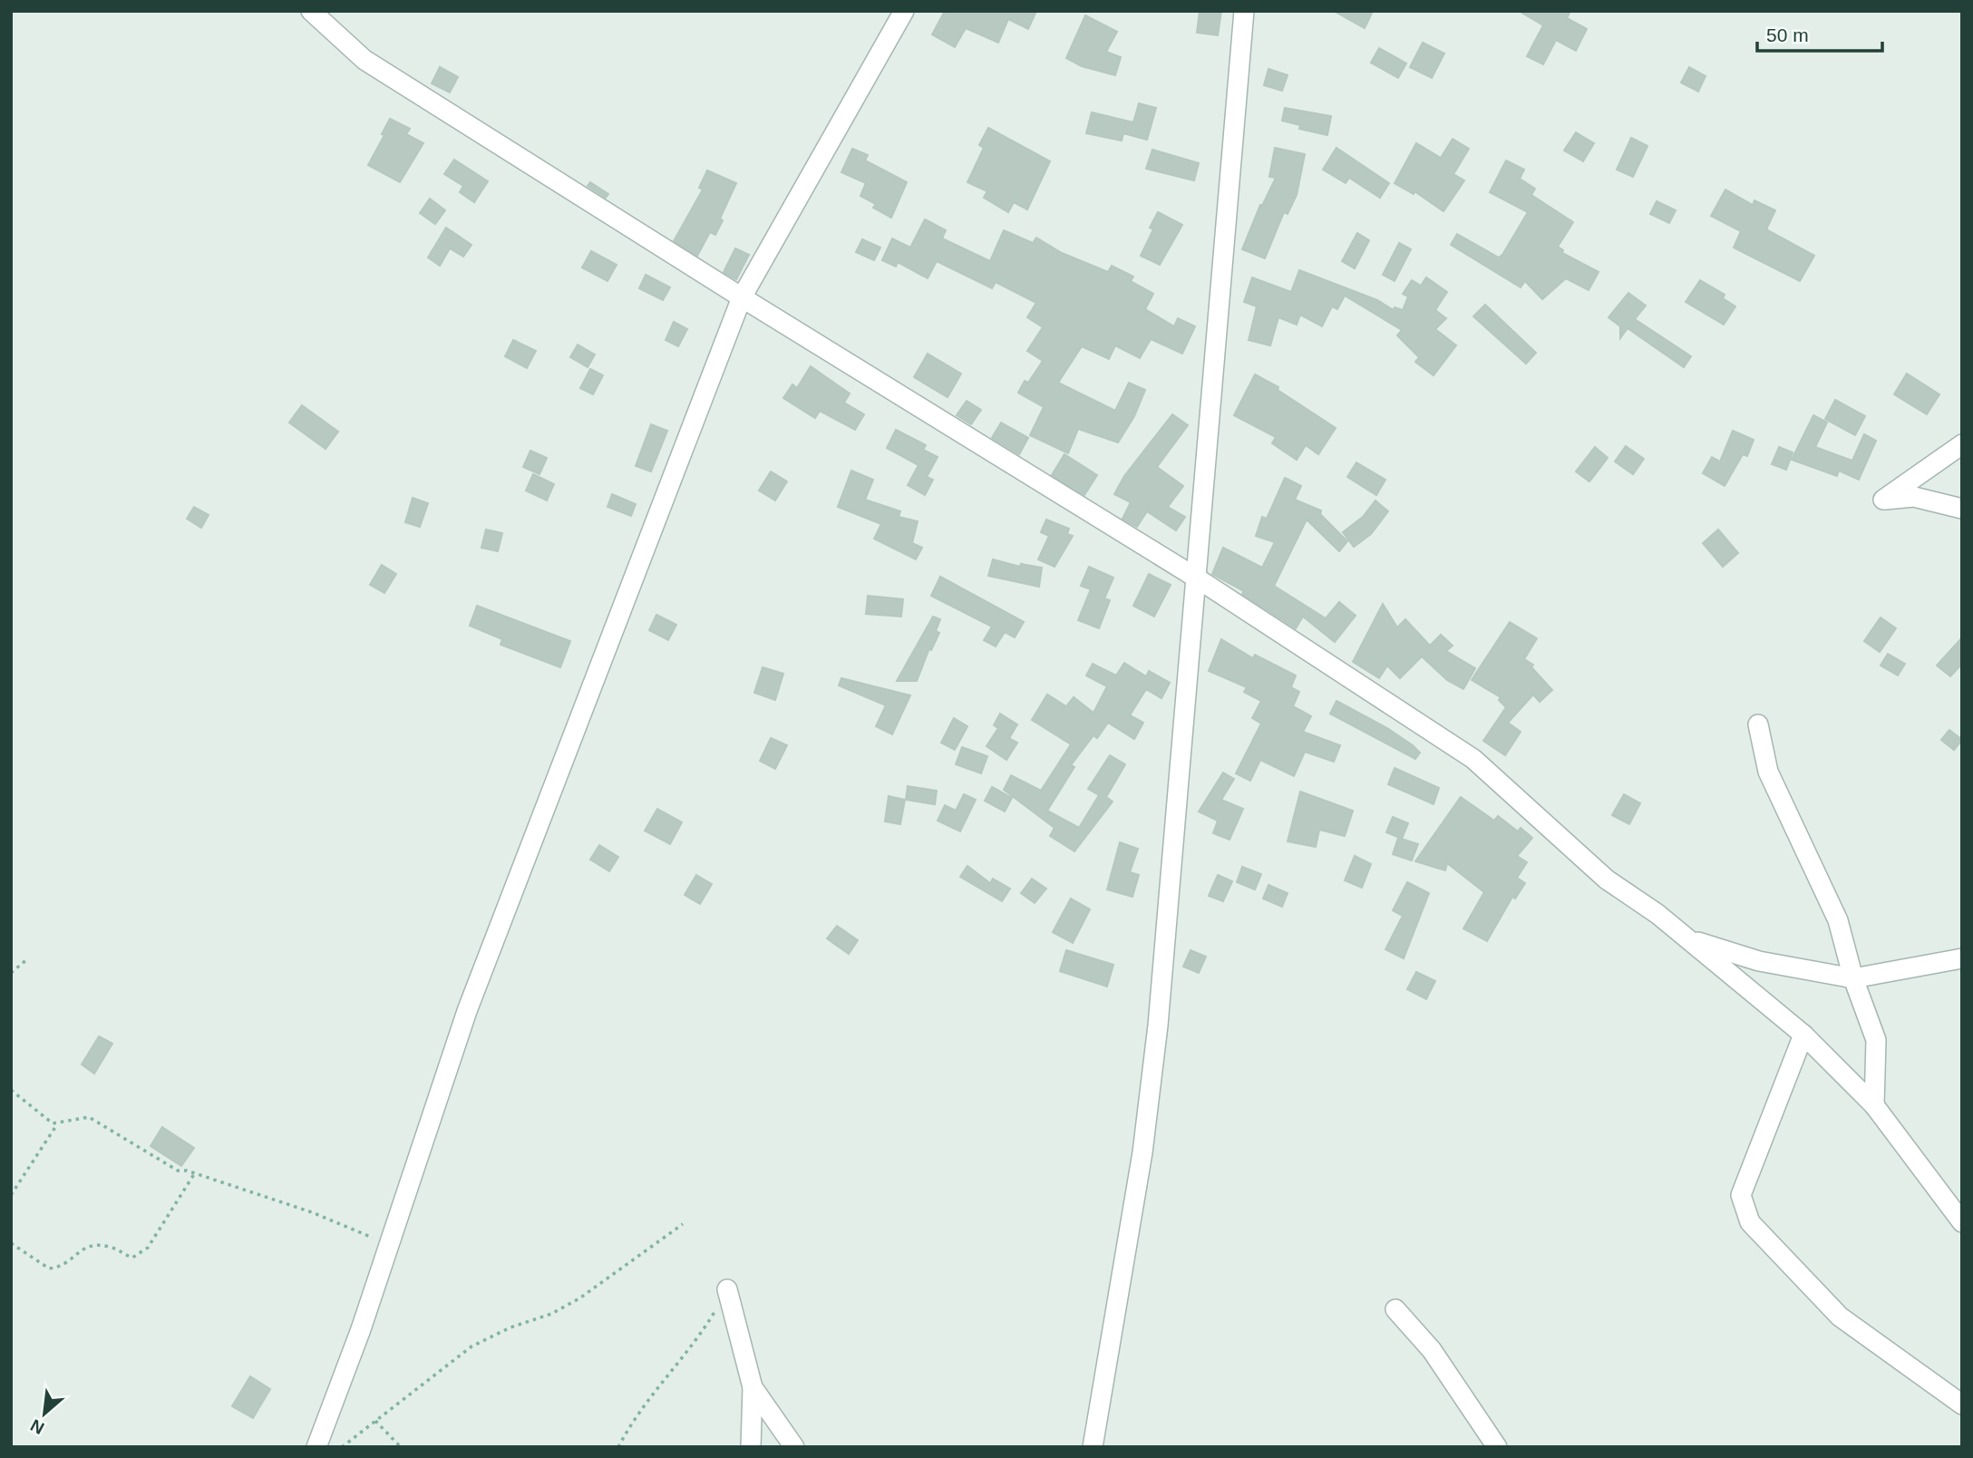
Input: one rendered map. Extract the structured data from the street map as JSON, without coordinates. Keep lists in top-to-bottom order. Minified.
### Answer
{"scale_bar":"50 m","north":"bottom left"}
